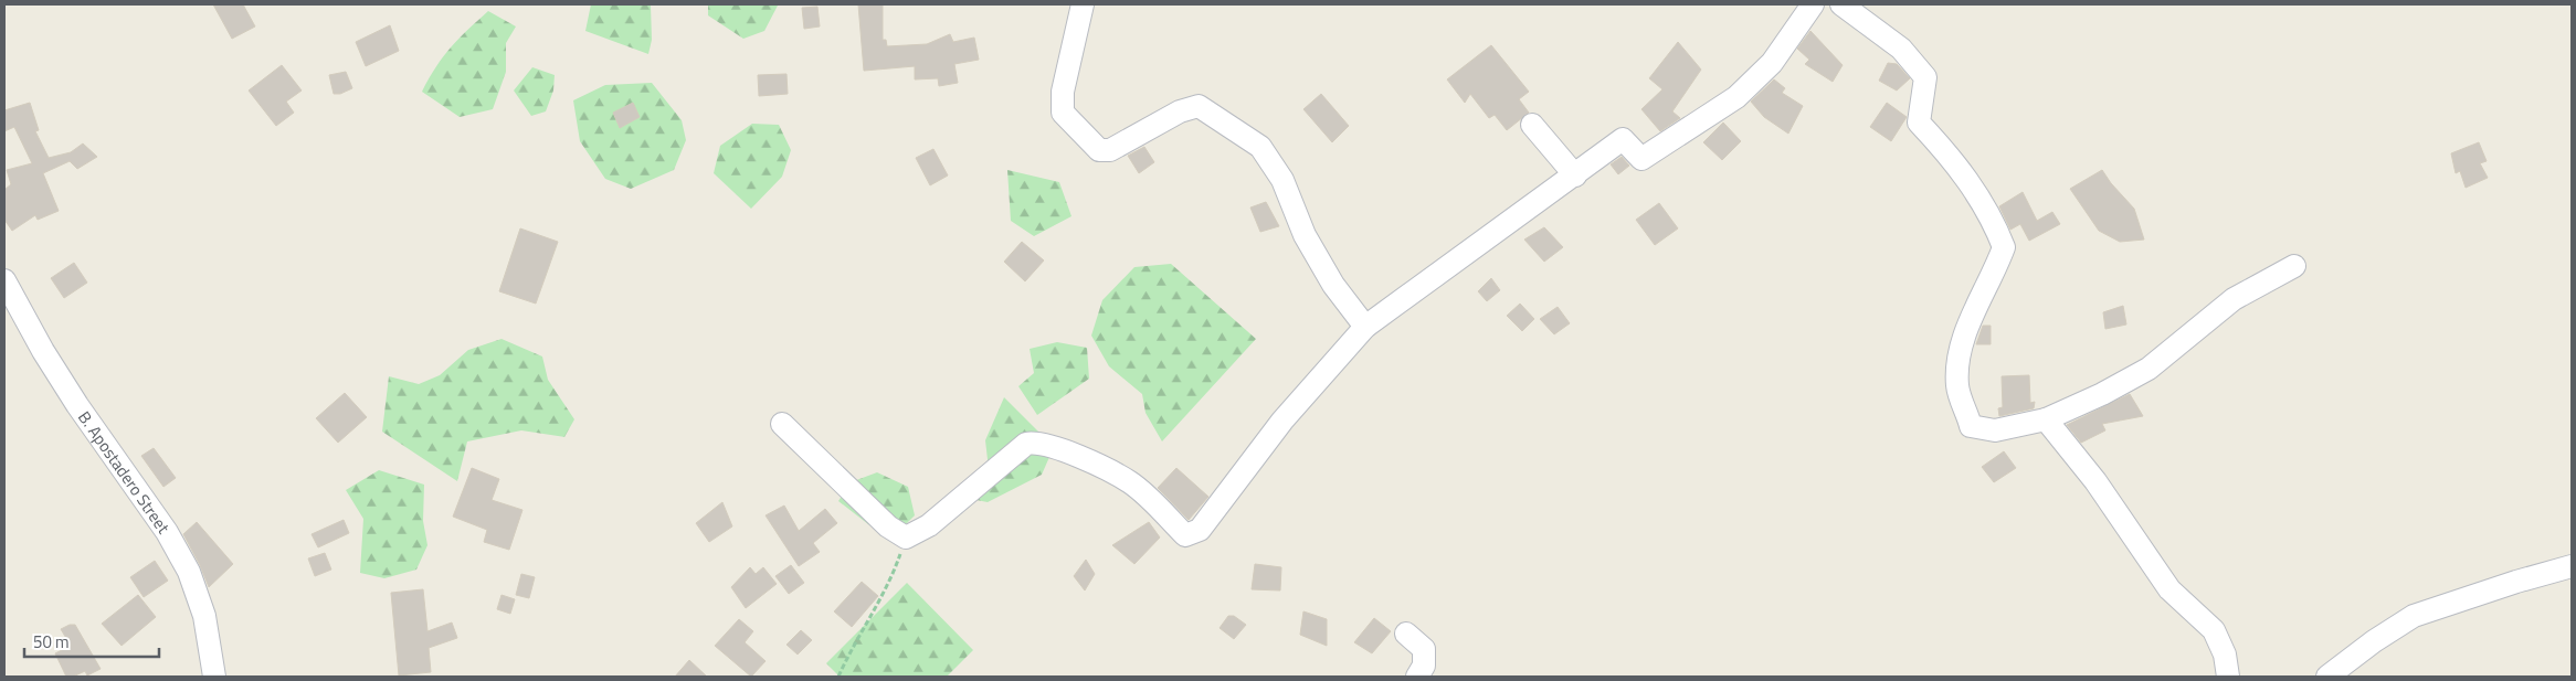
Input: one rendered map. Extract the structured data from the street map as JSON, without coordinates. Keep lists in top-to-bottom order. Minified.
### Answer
{"streets":{"street":["B. Apostadero Street"]},"scale_bar":"50 m"}
